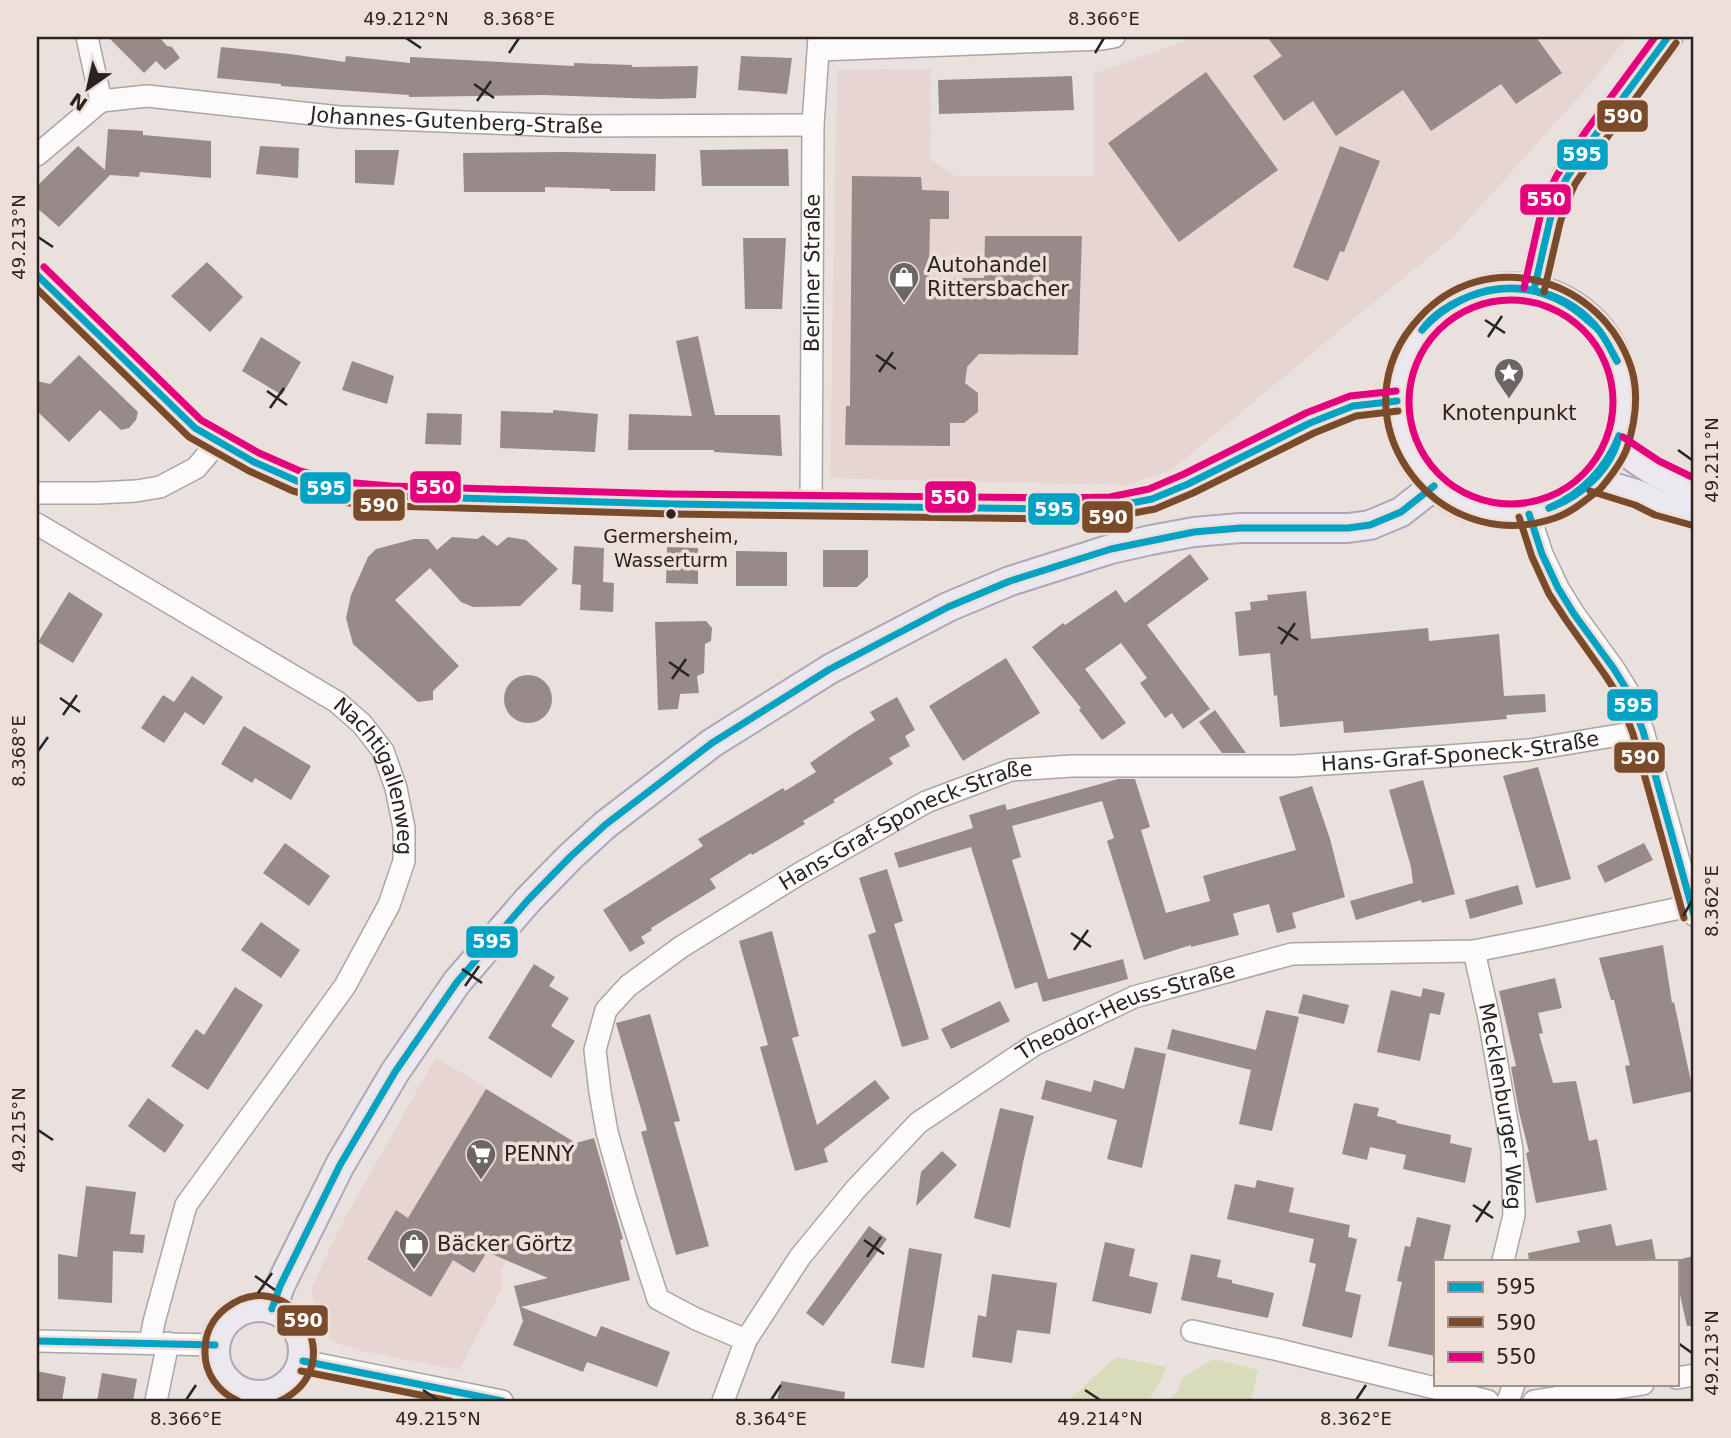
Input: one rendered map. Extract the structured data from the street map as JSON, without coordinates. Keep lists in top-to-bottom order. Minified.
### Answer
{"streets":{"street":["Johannes-Gutenberg-Straße","Berliner Straße","Hans-Graf-Sponeck-Straße","Nachtigallenweg","Theodor-Heuss-Straße","Mecklenburger Weg"]},"crossings":[["Johannes-Gutenberg-Straße","Berliner Straße"],["Hans-Graf-Sponeck-Straße","Theodor-Heuss-Straße"],["Theodor-Heuss-Straße","Mecklenburger Weg"]],"places":{"shop":["Autohandel Rittersbacher","Bäcker Görtz"],"place":["Knotenpunkt"],"other":["Germersheim, Wasserturm"],"supermarket":["PENNY"]},"lines":["transit line 595","transit line 550","transit line 590"],"legend":["595","590","550"],"north":"bottom left","coordinates":["49.212°N","8.368°E","8.366°E","49.213°N","49.211°N","8.362°E","49.215°N","8.364°E","49.214°N"]}
